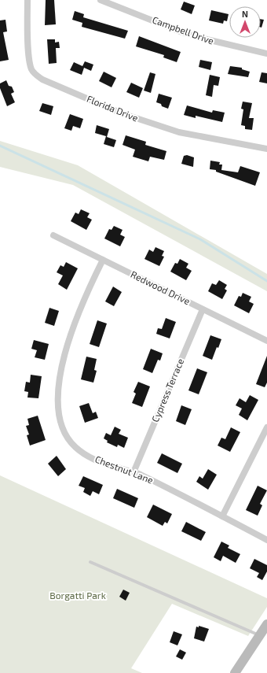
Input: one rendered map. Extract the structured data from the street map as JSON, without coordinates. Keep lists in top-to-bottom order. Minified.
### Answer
{"streets":{"street":["Campbell Drive","Florida Drive","Redwood Drive","Cypress Terrace","Chestnut Lane"]},"crossings":[["Redwood Drive","Cypress Terrace"],["Redwood Drive","Chestnut Lane"],["Cypress Terrace","Chestnut Lane"]],"parks":["Borgatti Park"],"north":"top"}
